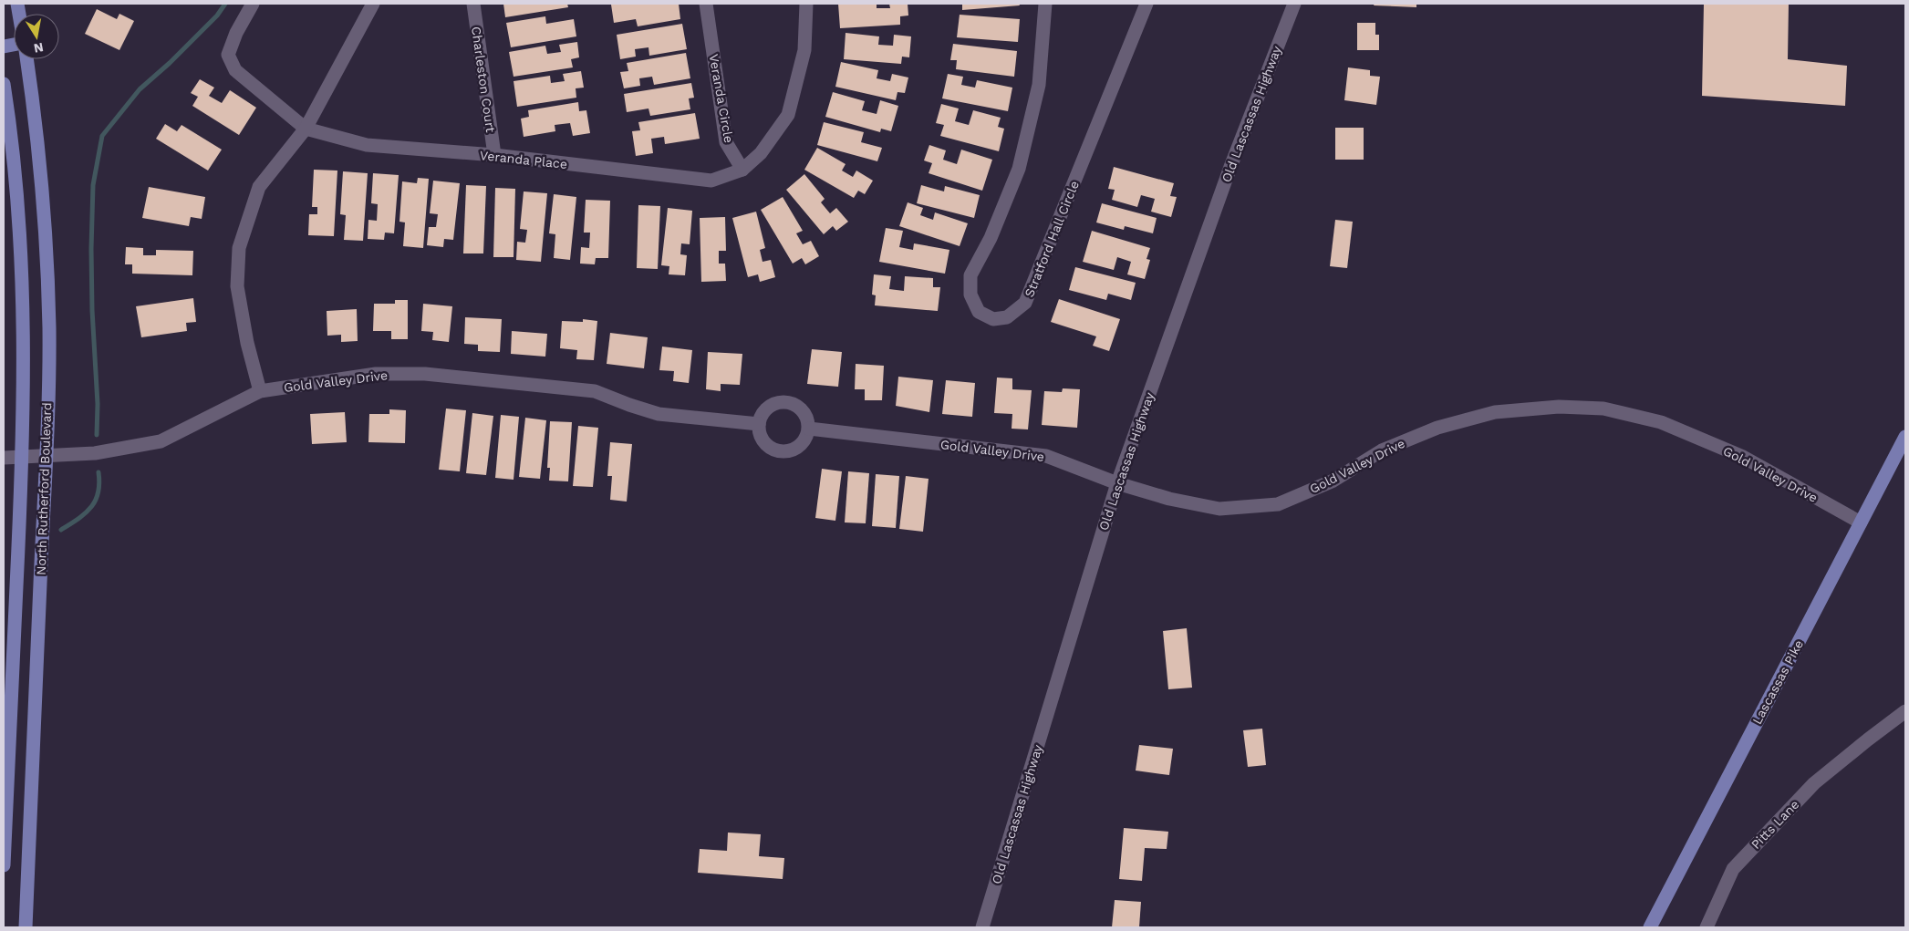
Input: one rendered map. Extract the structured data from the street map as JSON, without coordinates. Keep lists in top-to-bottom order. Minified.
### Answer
{"streets":{"main road":["North Rutherford Boulevard","Lascassas Pike"],"street":["Charleston Court","Veranda Circle","Old Lascassas Highway","Veranda Place","Stratford Hall Circle","Gold Valley Drive","Pitts Lane"]},"crossings":[["Charleston Court","Veranda Place"],["Veranda Circle","Veranda Place"],["Old Lascassas Highway","Gold Valley Drive"],["Gold Valley Drive","North Rutherford Boulevard"],["Gold Valley Drive","Lascassas Pike"]],"north":"bottom"}
